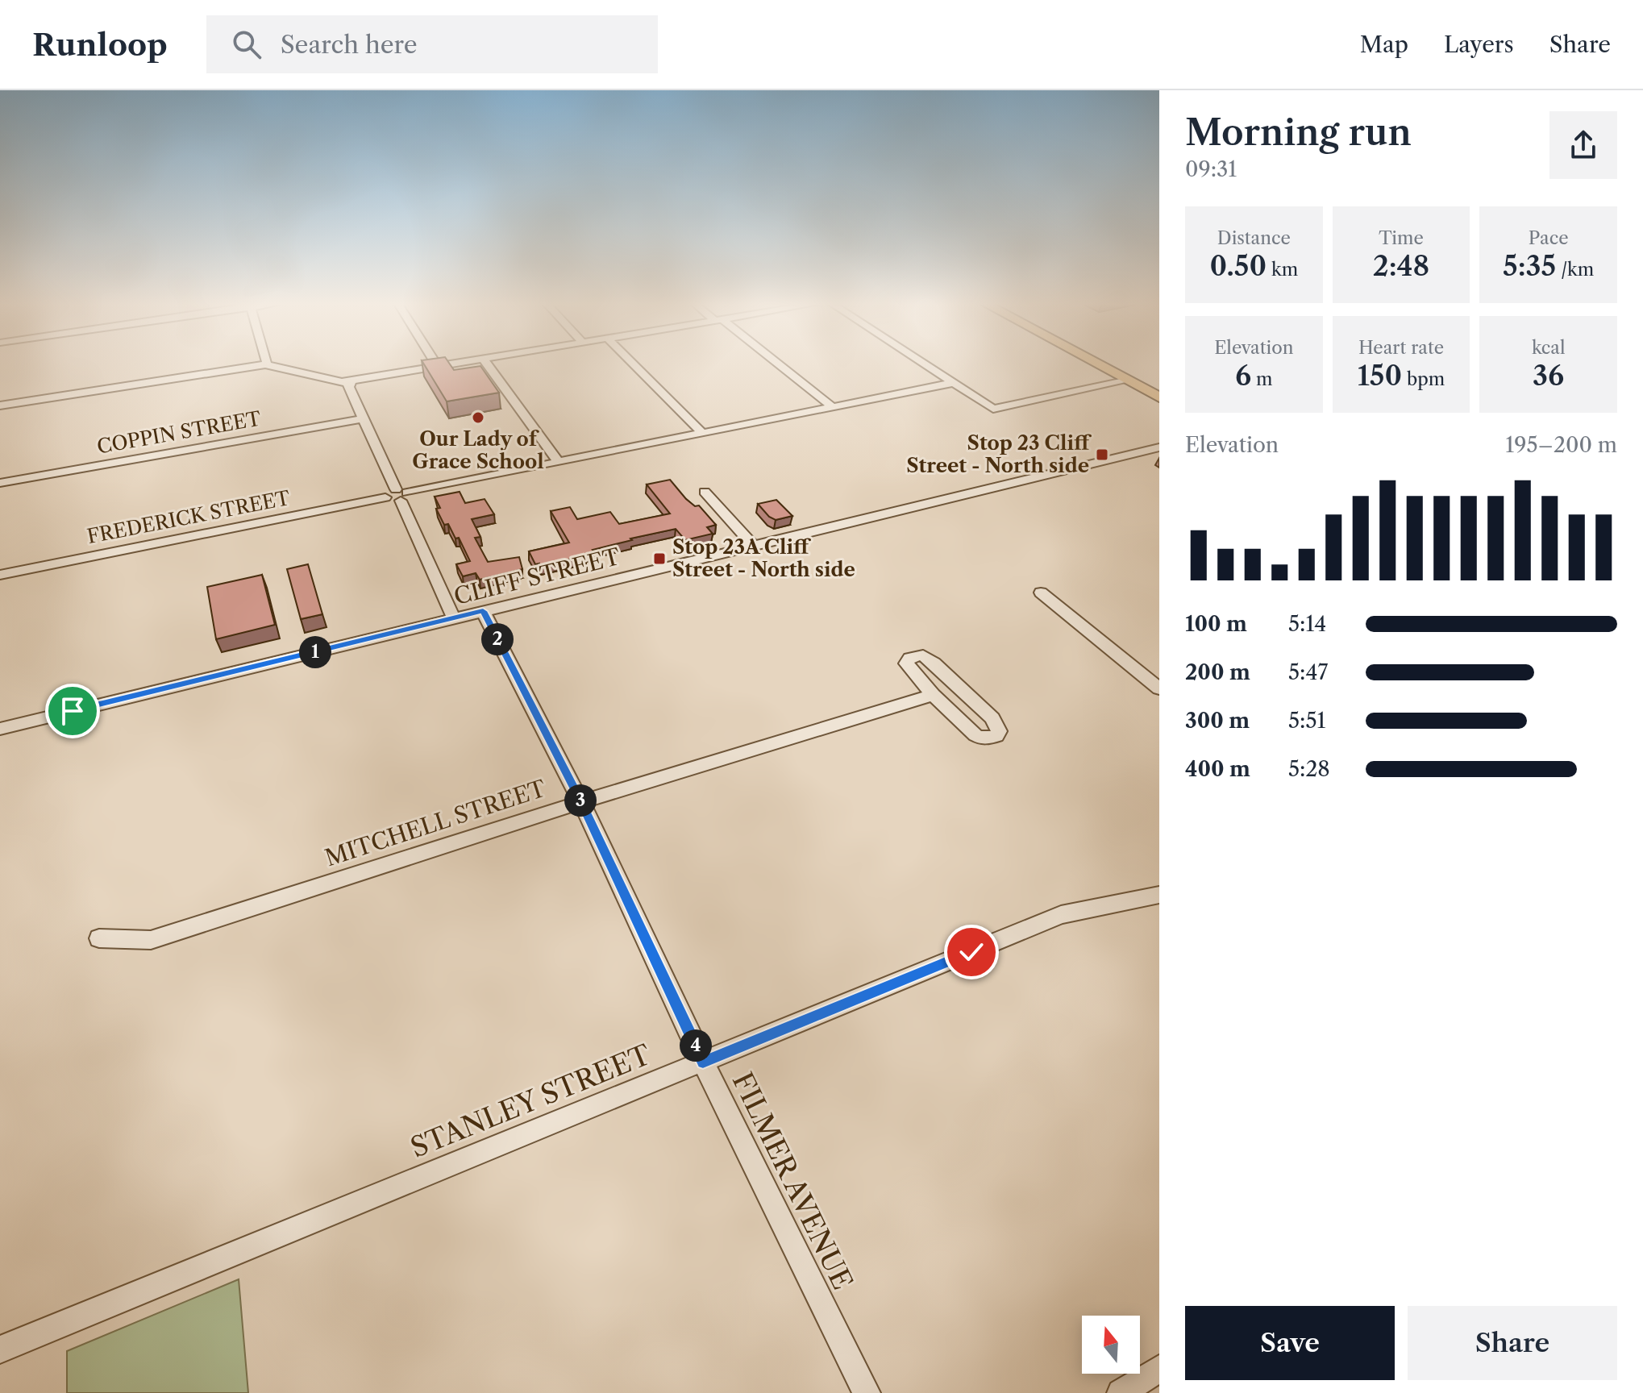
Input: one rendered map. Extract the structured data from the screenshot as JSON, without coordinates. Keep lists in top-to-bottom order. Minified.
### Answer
{"streets":{"street":["COPPIN STREET","FREDERICK STREET","CLIFF STREET","MITCHELL STREET","STANLEY STREET","FILMER AVENUE"]},"crossings":[["CLIFF STREET","FILMER AVENUE"],["MITCHELL STREET","FILMER AVENUE"],["STANLEY STREET","FILMER AVENUE"]],"places":{"other":["Our Lady of Grace School"],"transit":["Stop 23 Cliff Street - North side","Stop 23A Cliff Street - North side"]},"north":"top","page":{"header":"Runloop","search":"Search here","nav":["Map","Layers","Share"],"heading":["Morning run","09:31"],"stats":[["Distance","0.50 km"],["Time","2:48"],["Pace","5:35 /km"],["Elevation","6 m"],["Heart rate","150 bpm"],["kcal","36"]],"chart":["Elevation","195–200 m"],"list":[{"name":"100 m","note":"5:14"},{"name":"200 m","note":"5:47"},{"name":"300 m","note":"5:51"},{"name":"400 m","note":"5:28"}],"pins":["2","1","3","4"],"buttons":["Save","Share"]}}
